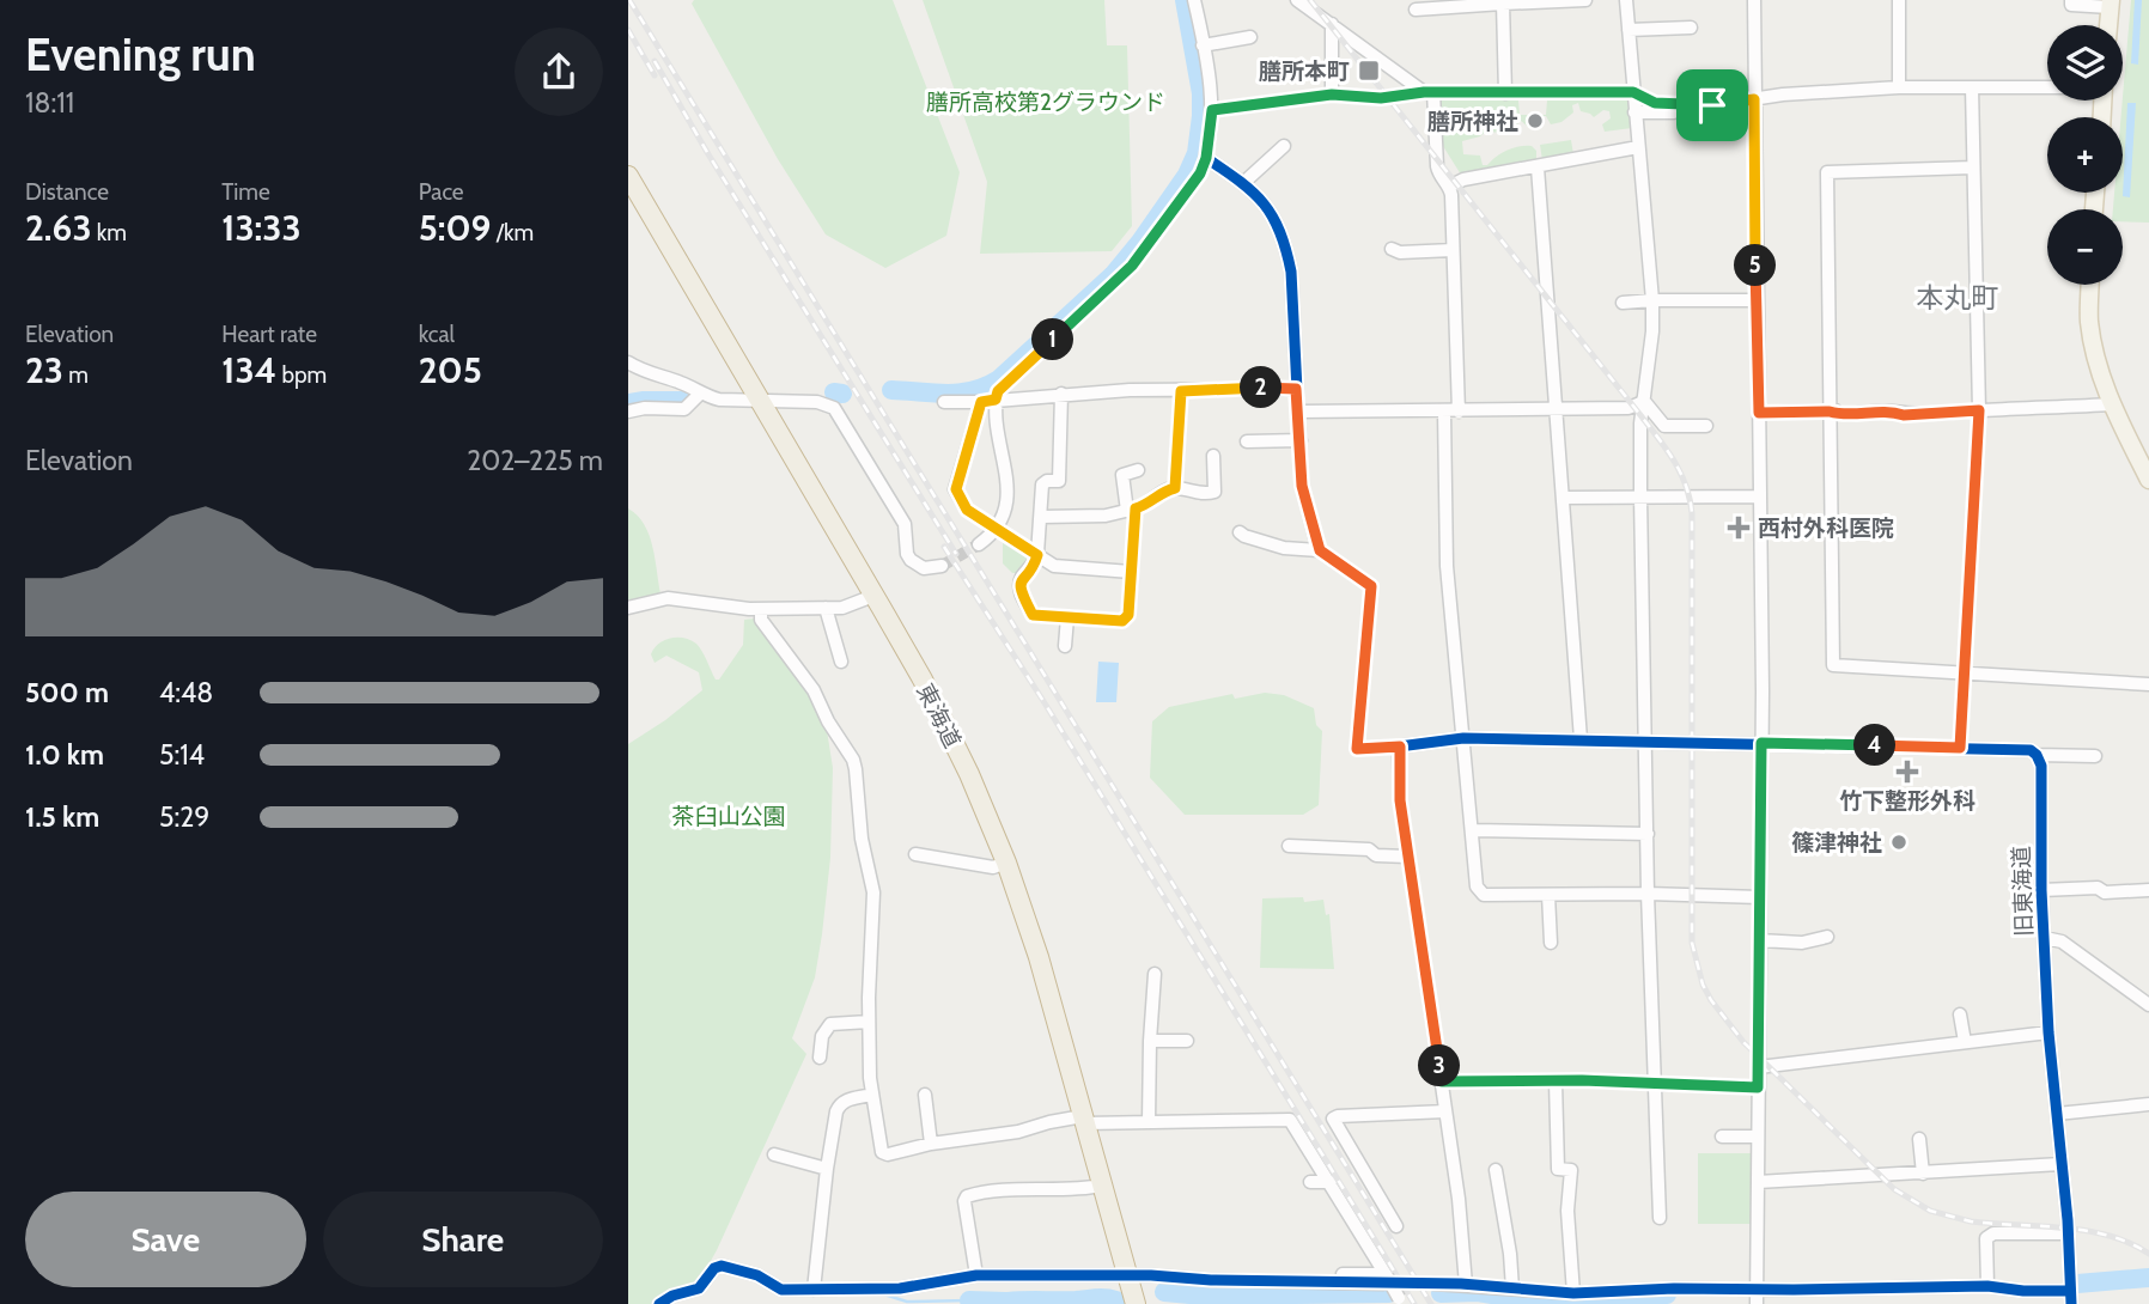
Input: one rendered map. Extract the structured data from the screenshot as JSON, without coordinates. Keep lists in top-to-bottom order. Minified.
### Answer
{"streets":{"highway":["東海道"],"street":["旧東海道"]},"districts":["本丸町"],"parks":["膳所高校第2グラウンド","茶臼山公園"],"places":{"transit":["膳所本町"],"other":["膳所神社","篠津神社"],"health":["西村外科医院","竹下整形外科"]},"page":{"heading":["Evening run","18:11"],"map_buttons":["+","−"],"stats":[["Distance","2.63 km"],["Time","13:33"],["Pace","5:09 /km"],["Elevation","23 m"],["Heart rate","134 bpm"],["kcal","205"]],"pins":["5","1","2","4","3"],"chart":["Elevation","202–225 m"],"list":[{"name":"500 m","note":"4:48"},{"name":"1.0 km","note":"5:14"},{"name":"1.5 km","note":"5:29"}],"buttons":["Save","Share"]}}
